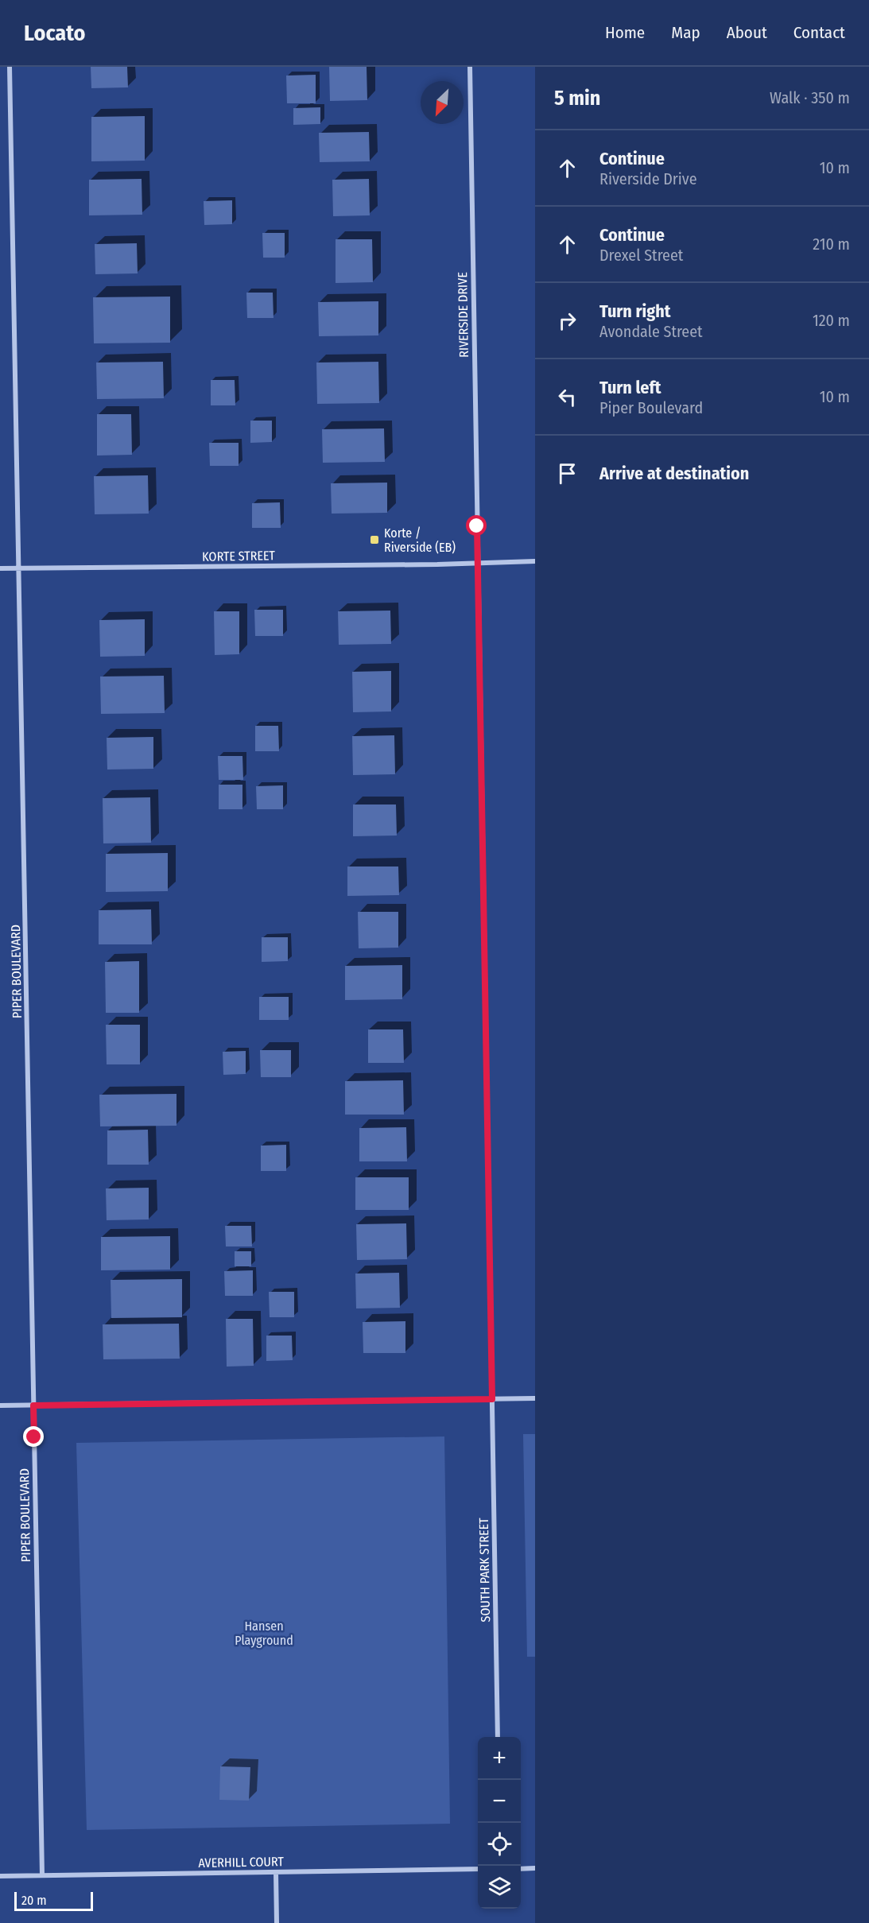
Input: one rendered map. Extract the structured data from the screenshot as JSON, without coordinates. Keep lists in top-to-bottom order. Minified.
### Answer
{"streets":{"street":["RIVERSIDE DRIVE","KORTE STREET","PIPER BOULEVARD","SOUTH PARK STREET","AVERHILL COURT"]},"crossings":[["RIVERSIDE DRIVE","KORTE STREET"],["RIVERSIDE DRIVE","SOUTH PARK STREET"],["KORTE STREET","PIPER BOULEVARD"],["PIPER BOULEVARD","AVERHILL COURT"]],"parks":["Hansen Playground"],"places":{"transit":["Korte / Riverside (EB)"]},"scale_bar":"20 m","north":"bottom left","page":{"header":"Locato","nav":["Home","Map","About","Contact"],"heading":["5 min","Walk · 350 m"],"list":[["Continue","Riverside Drive","10 m"],["Continue","Drexel Street","210 m"],["Turn right","Avondale Street","120 m"],["Turn left","Piper Boulevard","10 m"],"Arrive at destination"],"map_buttons":["+","−"],"scale":"20 m"}}
